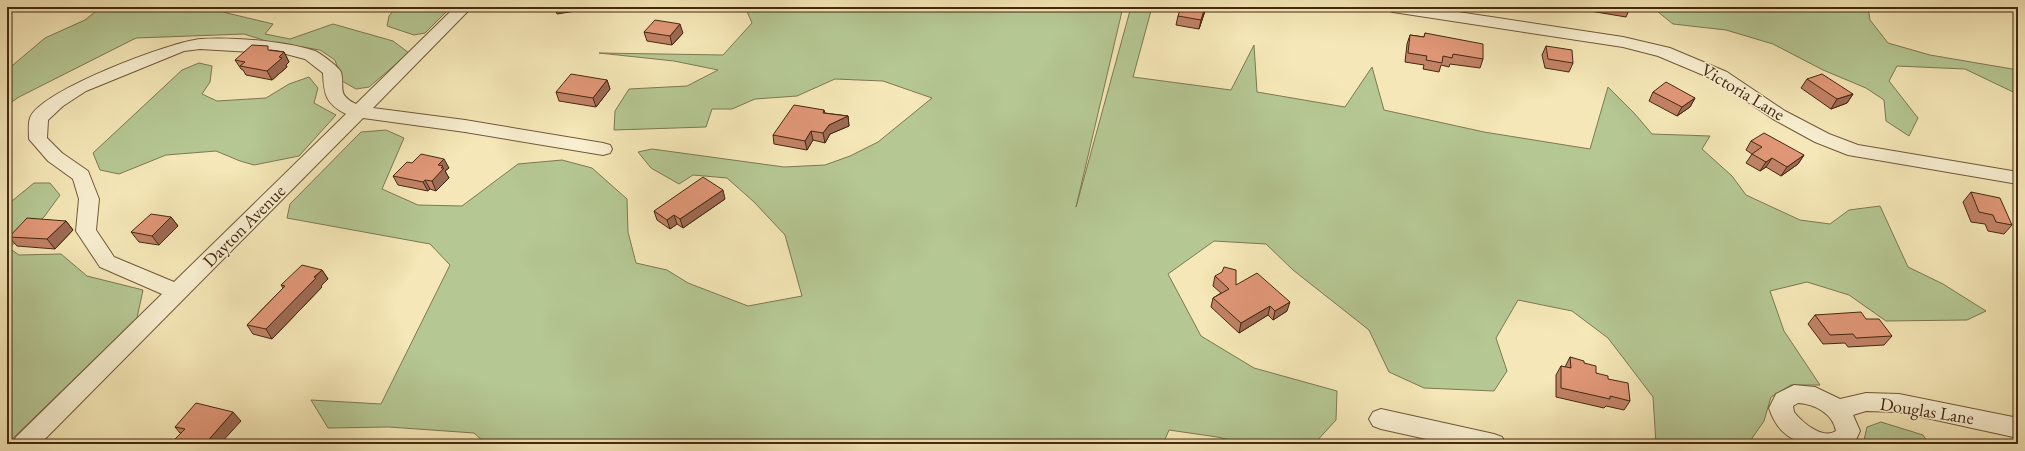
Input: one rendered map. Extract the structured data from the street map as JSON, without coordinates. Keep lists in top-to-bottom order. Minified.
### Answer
{"streets":{"street":["Victoria Lane","Dayton Avenue","Douglas Lane"]}}
